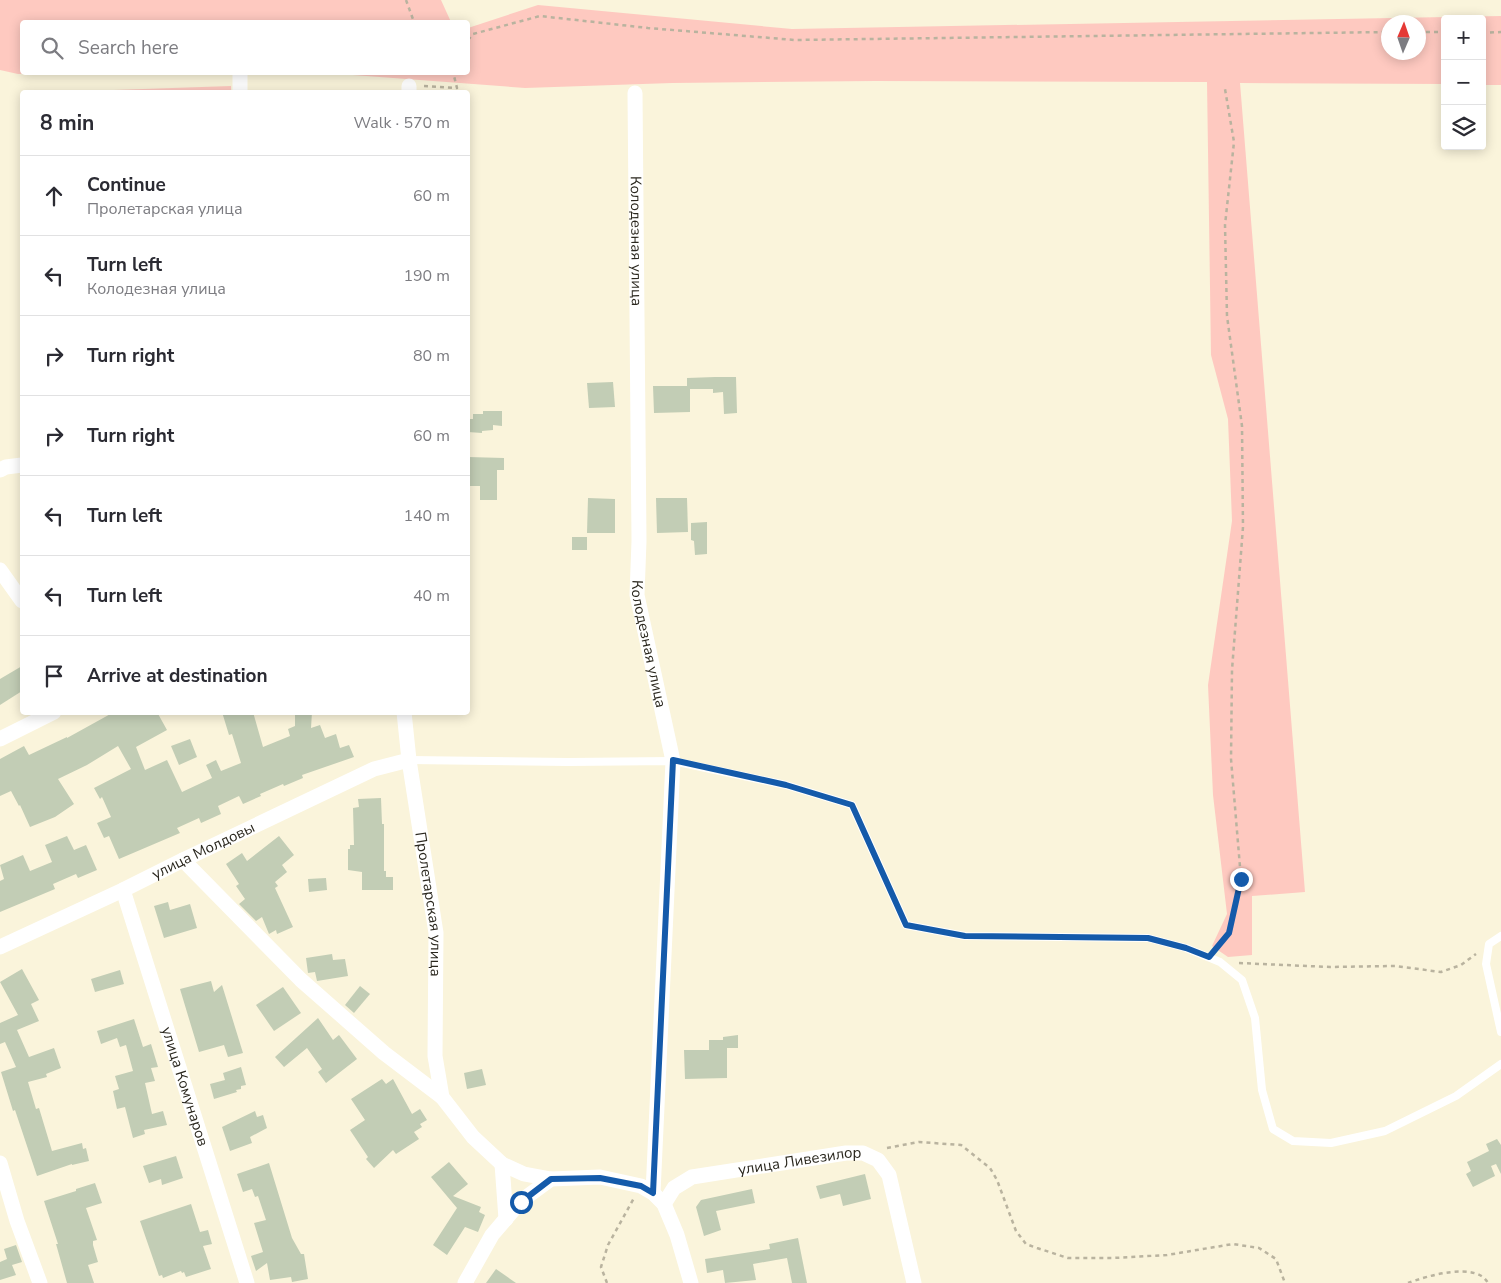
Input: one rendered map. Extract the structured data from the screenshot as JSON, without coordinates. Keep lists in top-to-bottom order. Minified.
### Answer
{"streets":{"street":["Колодезная улица","улица Молдовы","Пролетарская улица","улица Комунаров","улица Ливезилор"]},"crossings":[["Колодезная улица","Пролетарская улица"],["Колодезная улица","улица Ливезилор"],["улица Молдовы","Пролетарская улица"],["улица Молдовы","улица Комунаров"],["Пролетарская улица","улица Ливезилор"]],"north":"top","page":{"map_buttons":["+","−"],"search":"Search here","heading":["8 min","Walk · 570 m"],"list":[["Continue","Пролетарская улица","60 m"],["Turn left","Колодезная улица","190 m"],["Turn right","80 m"],["Turn right","60 m"],["Turn left","140 m"],["Turn left","40 m"],"Arrive at destination"]}}
